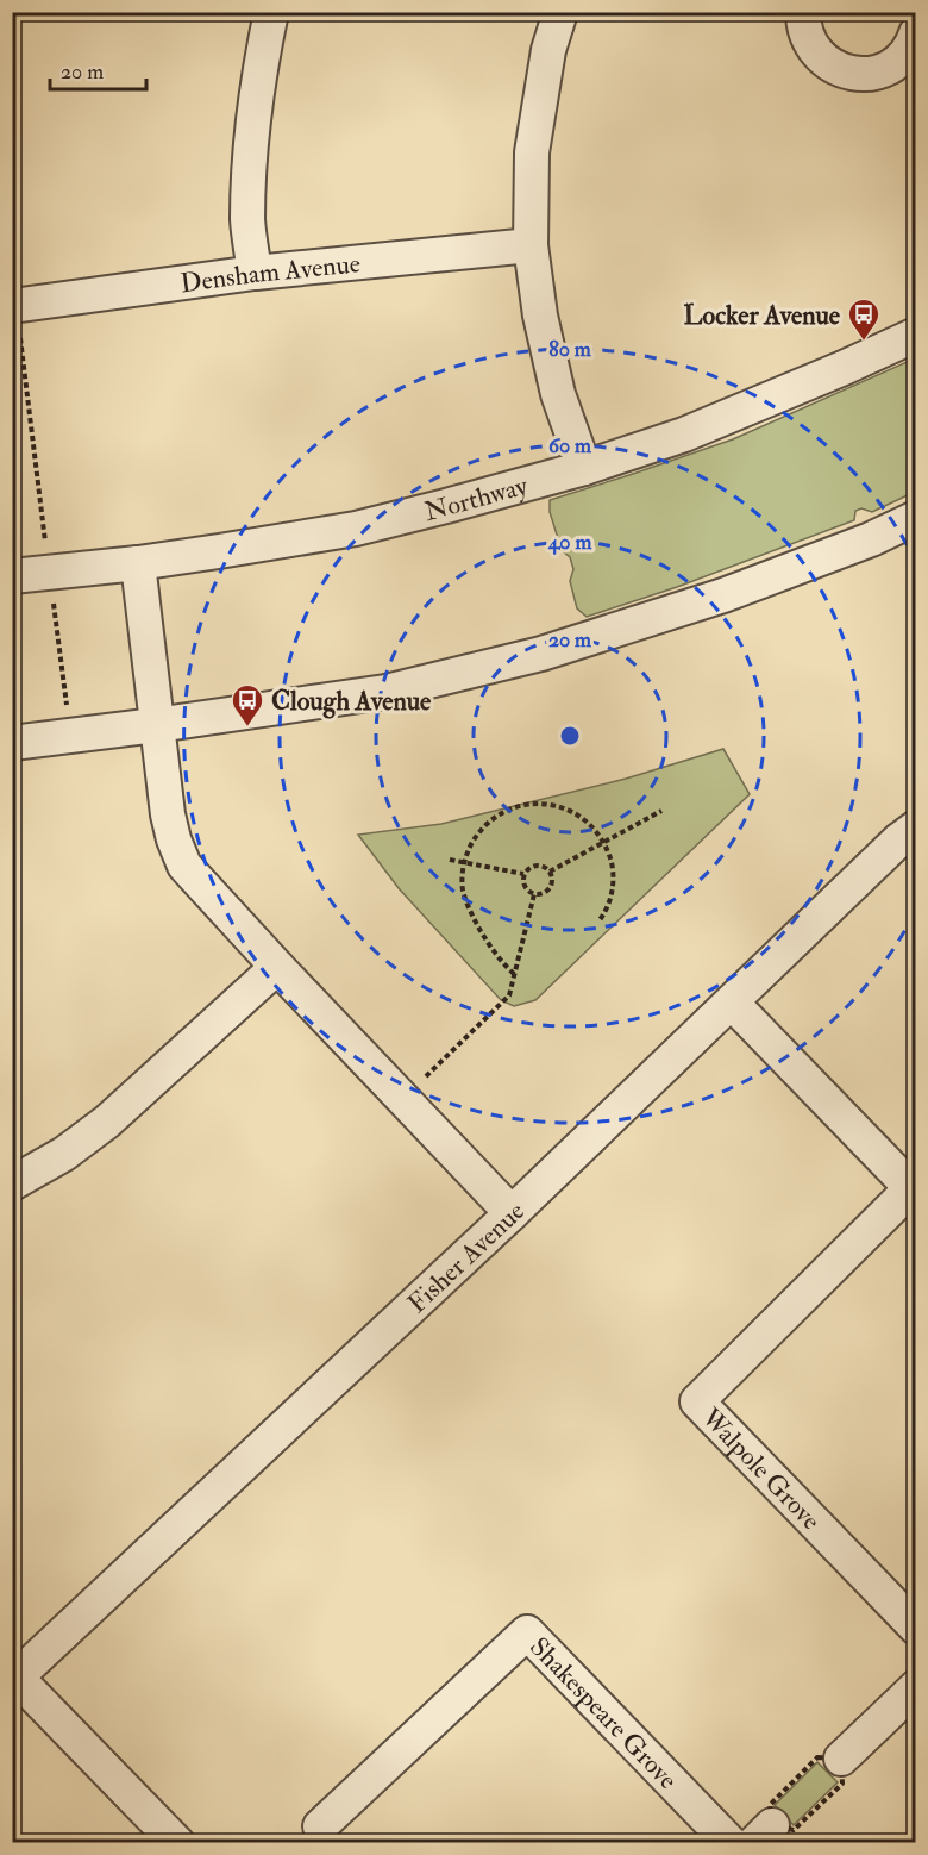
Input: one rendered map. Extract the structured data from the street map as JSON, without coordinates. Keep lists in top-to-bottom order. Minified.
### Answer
{"streets":{"street":["Densham Avenue","Northway","Fisher Avenue","Walpole Grove","Shakespeare Grove"]},"places":{"bus stop":["Locker Avenue","Clough Avenue"]},"scale_bar":"20 m","rings":["80 m","60 m","40 m","20 m"]}
